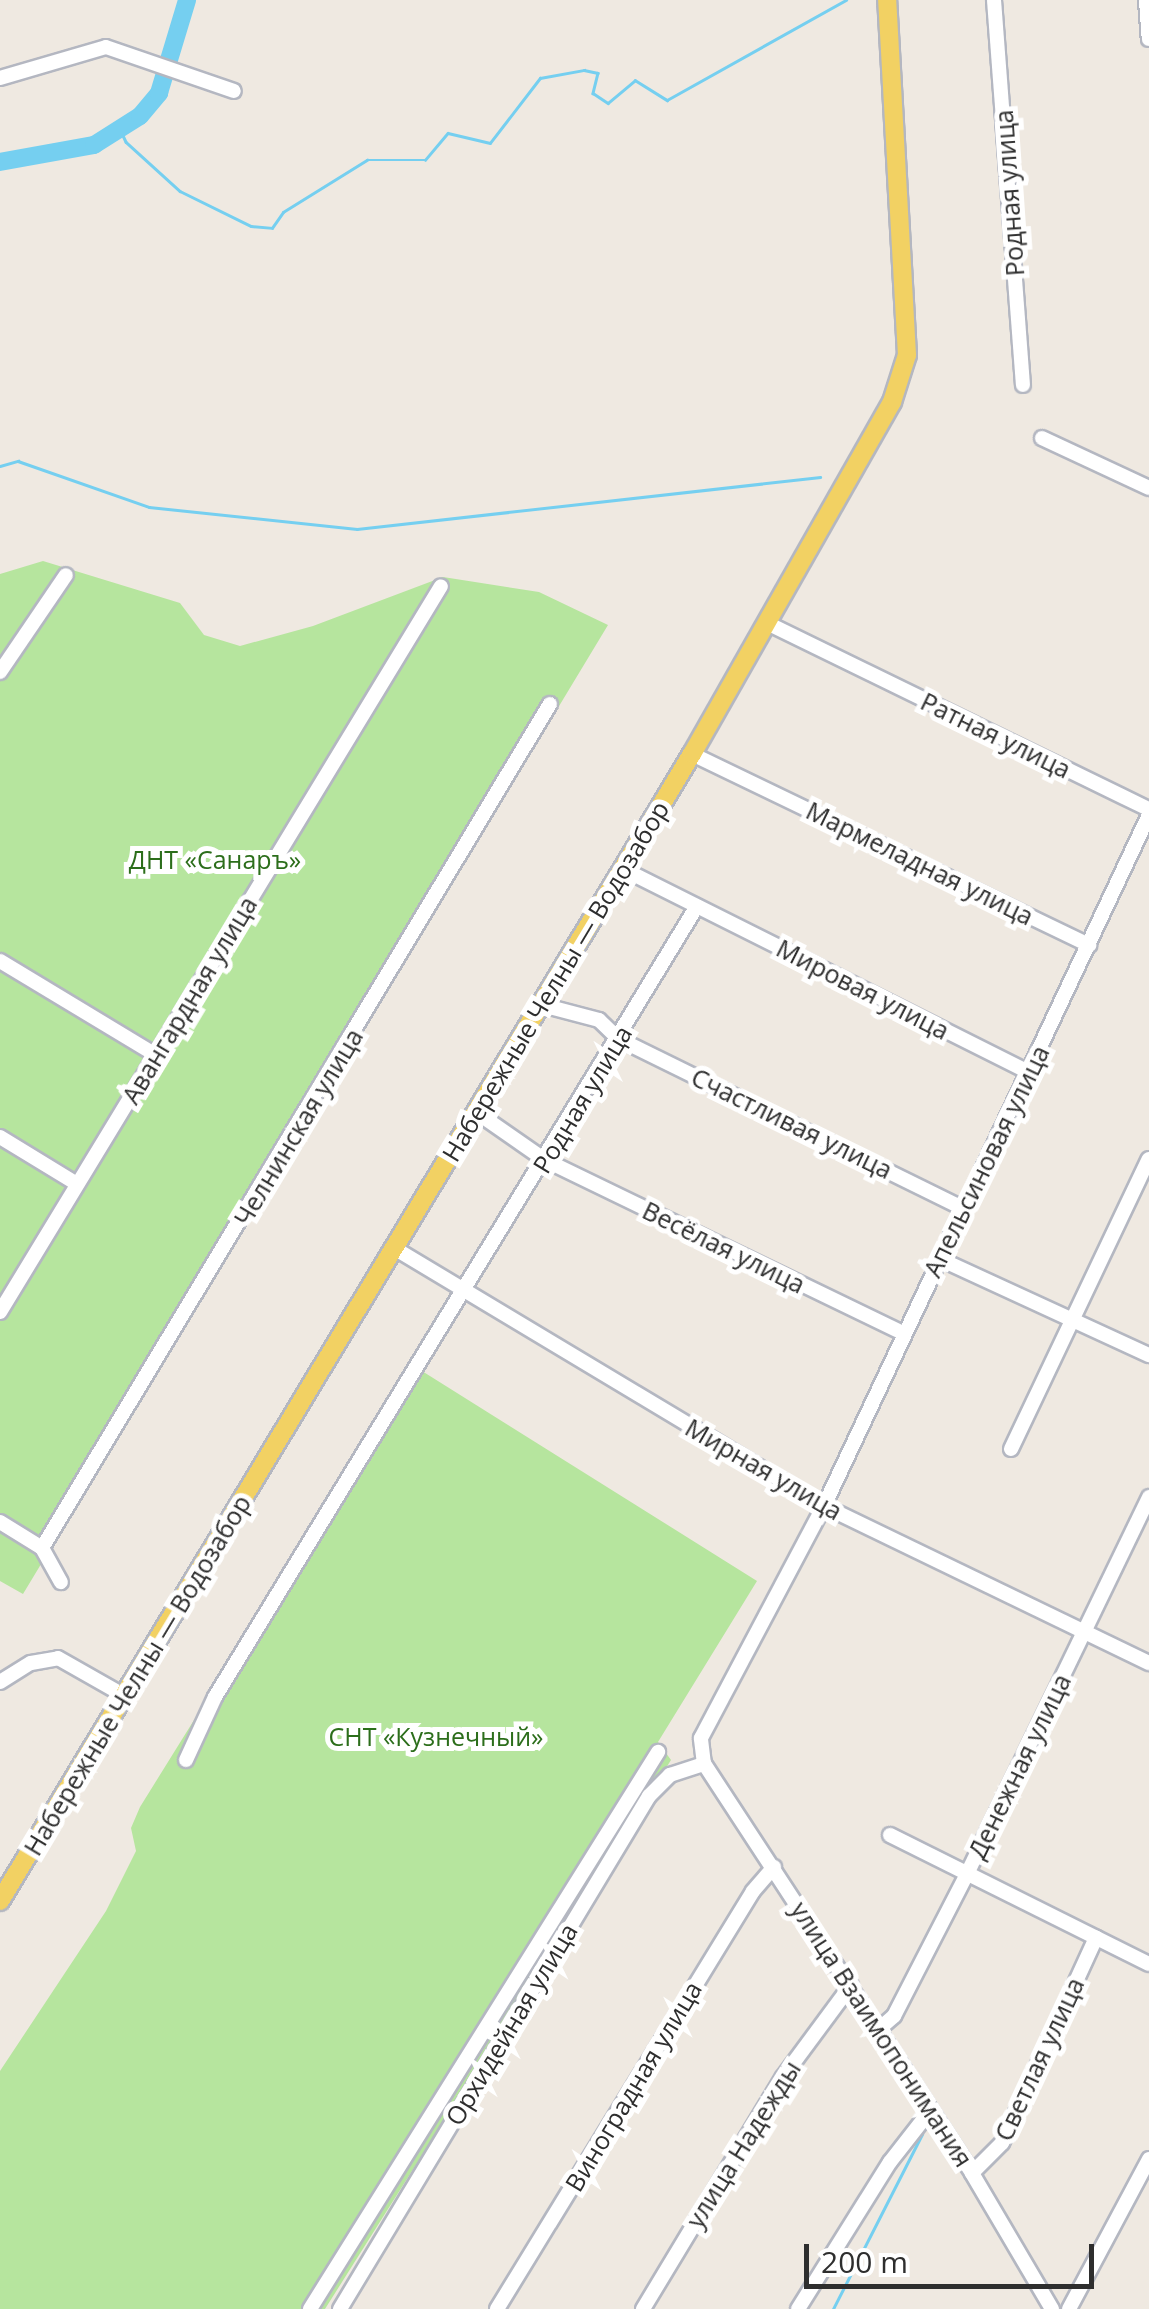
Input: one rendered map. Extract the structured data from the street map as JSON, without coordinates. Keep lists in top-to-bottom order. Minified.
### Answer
{"streets":{"main road":["Набережные Челны — Водозабор"],"street":["Родная улица","Ратная улица","Мармеладная улица","Мировая улица","Авангардная улица","Счастливая улица","Челнинская улица","Апельсиновая улица","Весёлая улица","Мирная улица","Денежная улица","Орхидейная улица","улица Взаимопонимания","Светлая улица","Виноградная улица","улица Надежды"]},"crossings":[["Родная улица","Мировая улица"],["Родная улица","Счастливая улица"],["Родная улица","Весёлая улица"],["Родная улица","Мирная улица"],["Ратная улица","Набережные Челны — Водозабор"],["Ратная улица","Апельсиновая улица"],["Мармеладная улица","Набережные Челны — Водозабор"],["Мармеладная улица","Апельсиновая улица"],["Набережные Челны — Водозабор","Мировая улица"],["Набережные Челны — Водозабор","Счастливая улица"],["Набережные Челны — Водозабор","Весёлая улица"],["Набережные Челны — Водозабор","Мирная улица"],["Мировая улица","Апельсиновая улица"],["Счастливая улица","Апельсиновая улица"],["Апельсиновая улица","Весёлая улица"],["Апельсиновая улица","Мирная улица"],["Апельсиновая улица","Орхидейная улица"],["Апельсиновая улица","улица Взаимопонимания"],["Мирная улица","Денежная улица"],["Денежная улица","улица Взаимопонимания"],["Орхидейная улица","улица Взаимопонимания"],["улица Взаимопонимания","Светлая улица"],["улица Взаимопонимания","Виноградная улица"],["улица Взаимопонимания","улица Надежды"]],"parks":["ДНТ «Санаръ»","СНТ «Кузнечный»"],"scale_bar":"200 m"}
